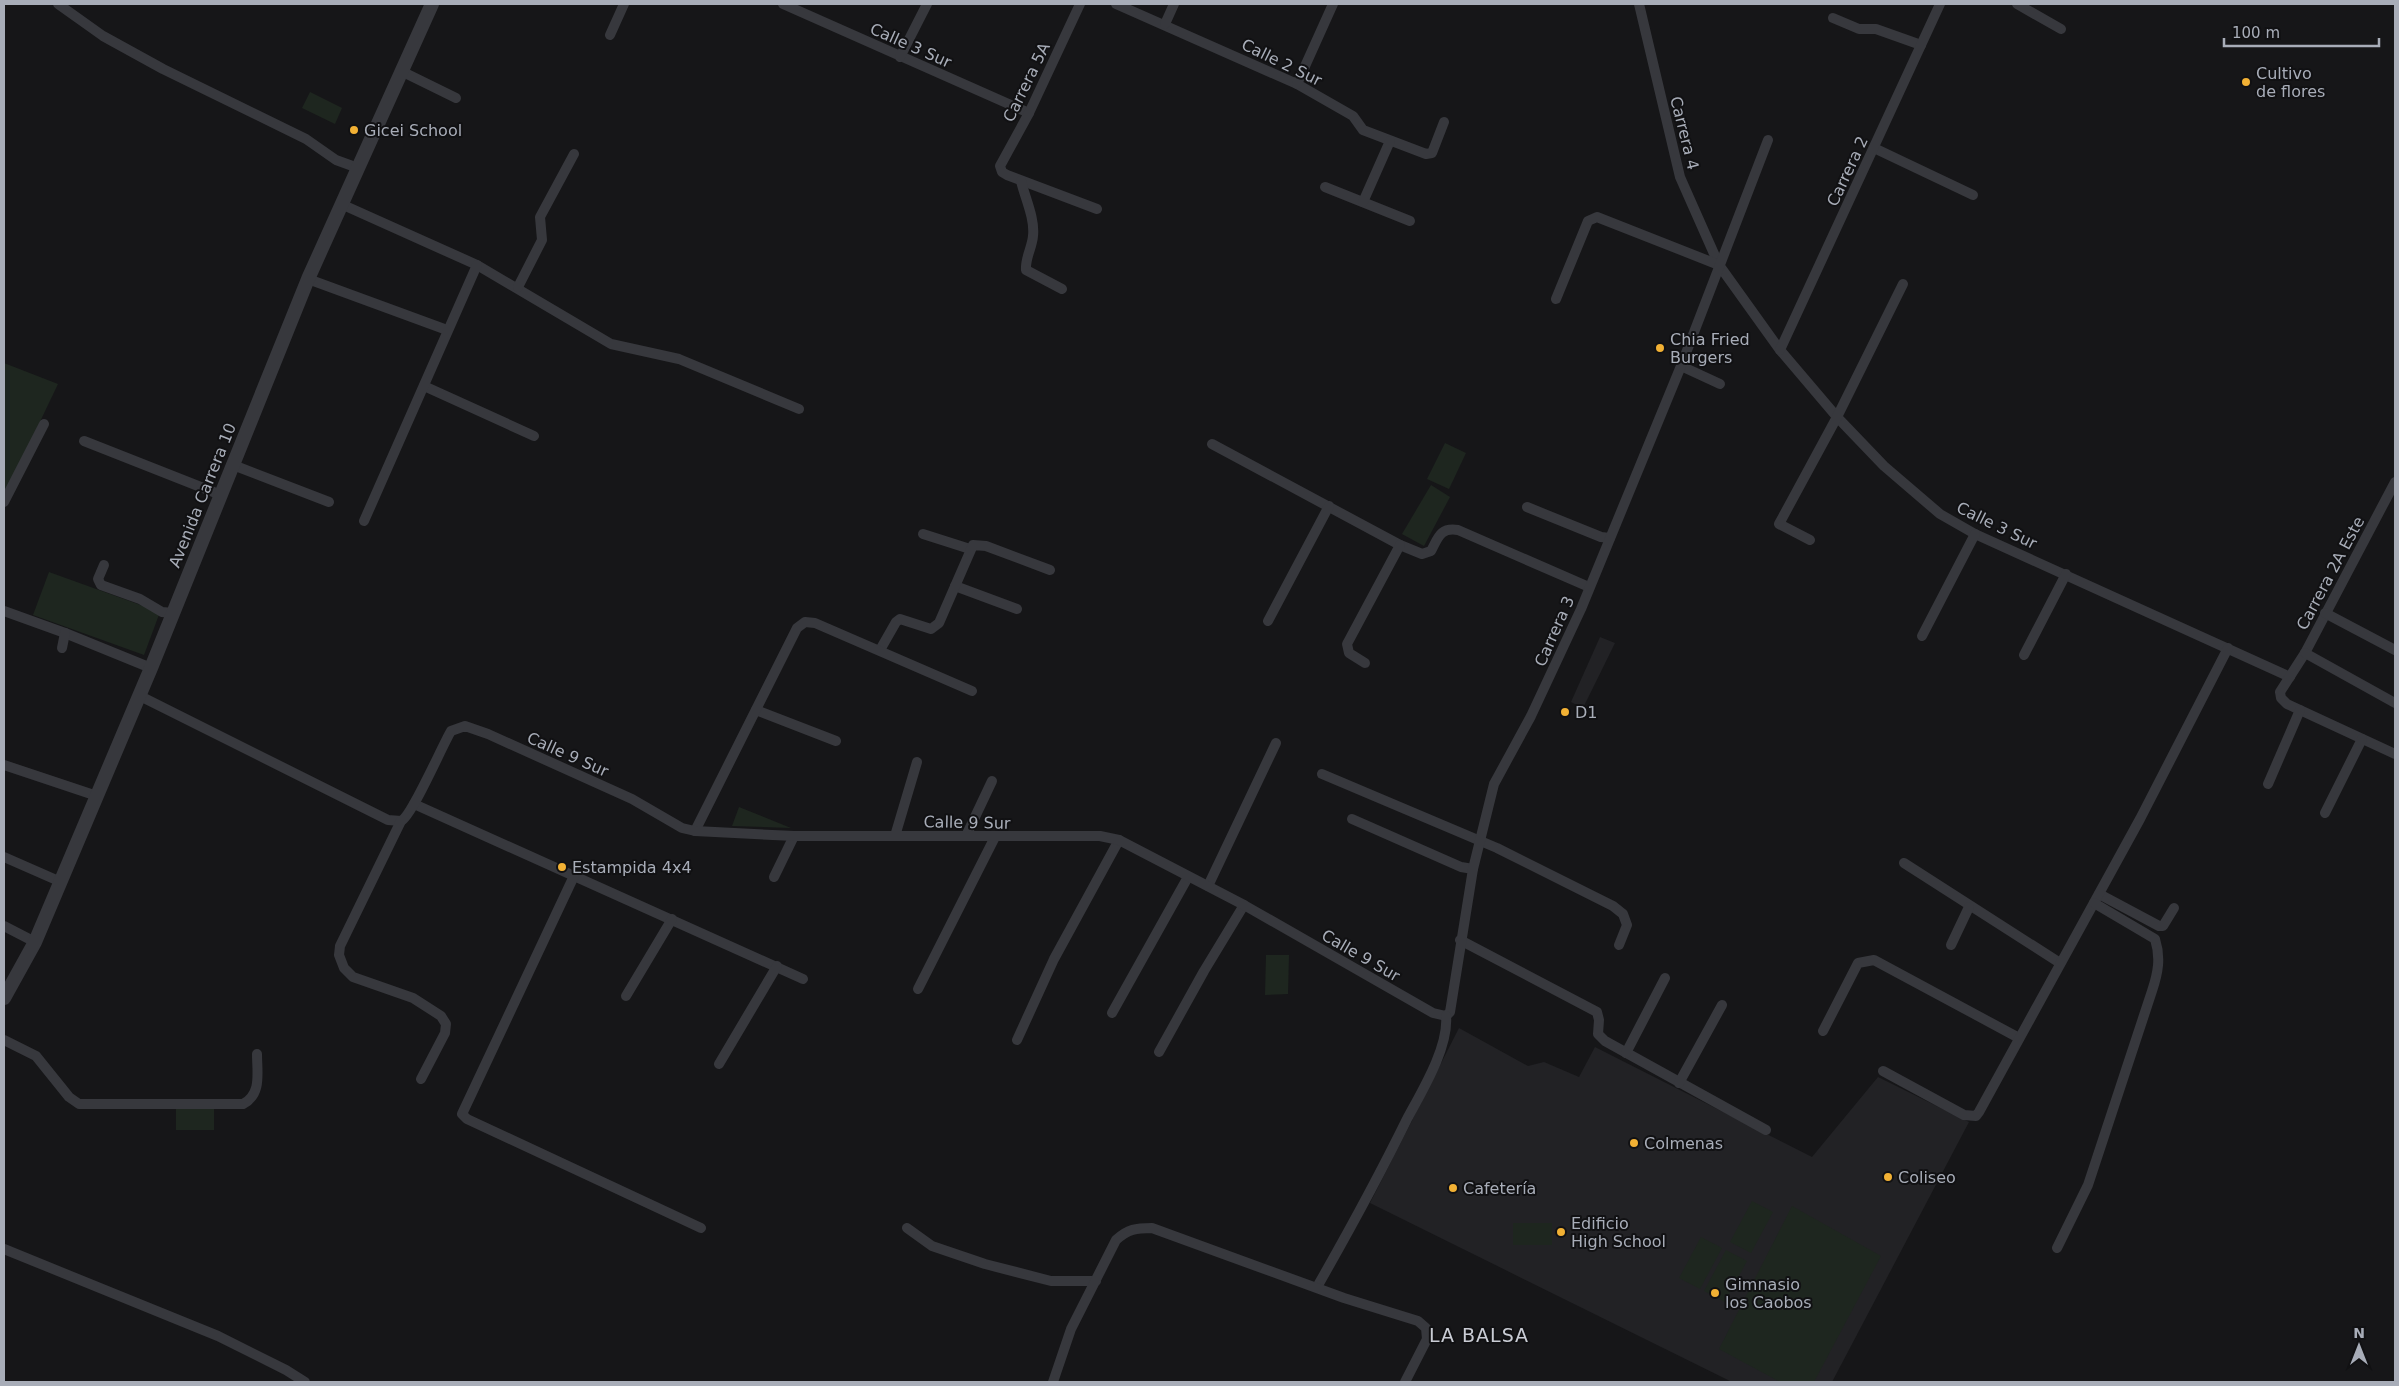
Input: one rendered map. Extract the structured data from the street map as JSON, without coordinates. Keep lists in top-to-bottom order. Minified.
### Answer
{"streets":{"street":["Calle 3 Sur","Calle 2 Sur","Carrera 5A","Carrera 4","Carrera 2","Avenida Carrera 10","Carrera 2A Este","Carrera 3","Calle 9 Sur"]},"crossings":[["Calle 3 Sur","Carrera 5A"],["Calle 3 Sur","Carrera 4"],["Calle 3 Sur","Carrera 2"],["Calle 3 Sur","Carrera 2A Este"],["Calle 3 Sur","Carrera 3"],["Carrera 4","Carrera 3"],["Carrera 3","Calle 9 Sur"]],"districts":["LA BALSA"],"places":["Cultivo de flores","Gicei School","Chia Fried Burgers","D1","Estampida 4x4","Colmenas","Coliseo","Cafetería","Edificio High School","Gimnasio los Caobos"],"scale_bar":"100 m","north":"top"}
